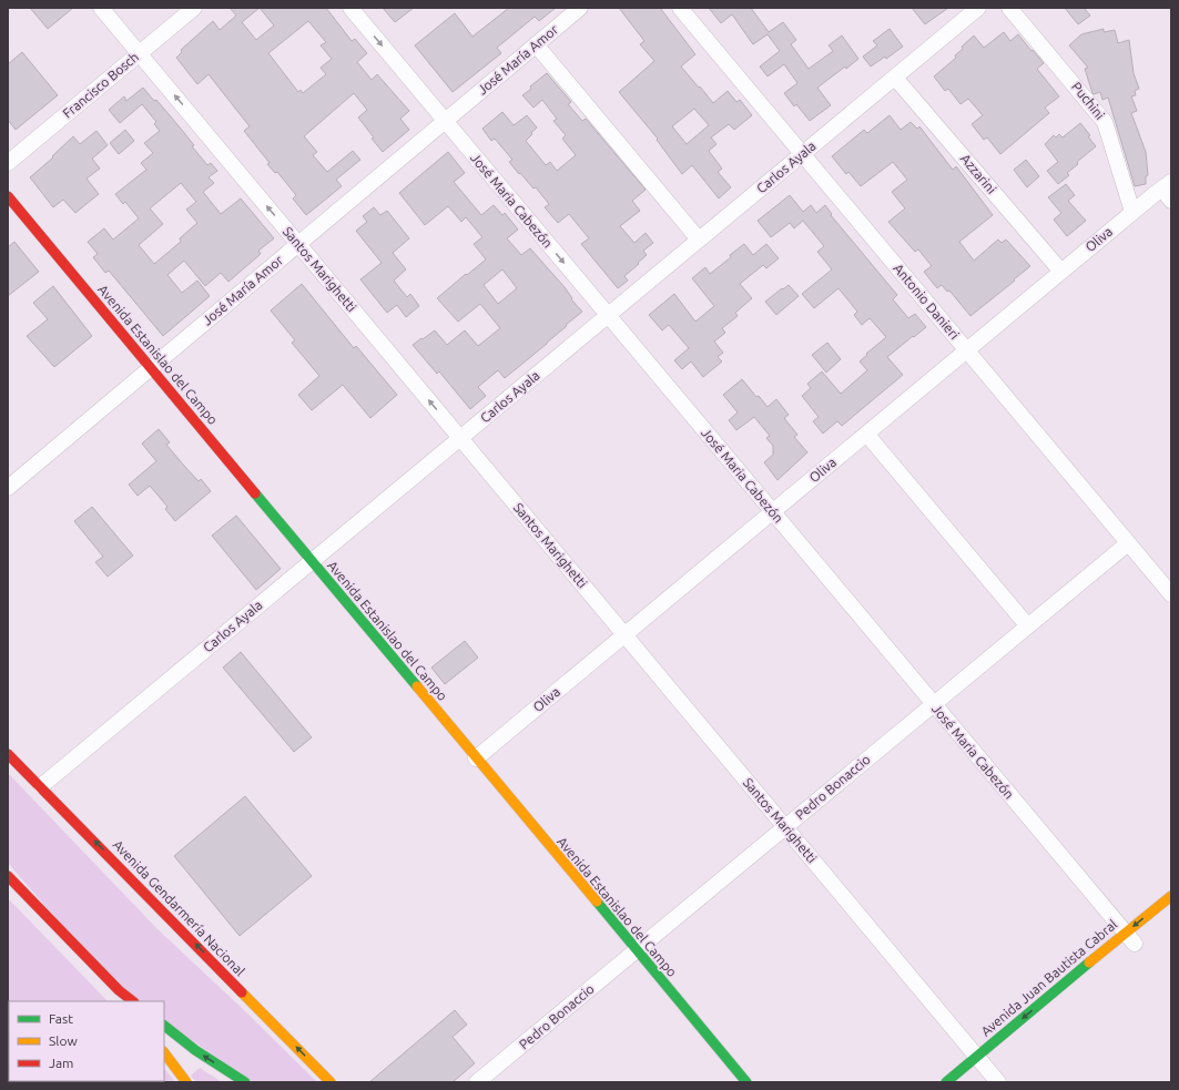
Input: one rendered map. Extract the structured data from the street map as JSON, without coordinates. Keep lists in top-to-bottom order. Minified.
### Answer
{"streets":{"main road":["Avenida Estanislao del Campo","Avenida Gendarmería Nacional","Avenida Juan Bautista Cabral"],"street":["José María Amor","Francisco Bosch","Puchini","Carlos Ayala","Azzarini","José Maria Cabezón","Oliva","Santos Marighetti","Antonio Danieri","Pedro Bonaccio"]},"crossings":[["José María Amor","José Maria Cabezón"],["José María Amor","Santos Marighetti"],["José María Amor","Avenida Estanislao del Campo"],["Francisco Bosch","Santos Marighetti"],["Puchini","Oliva"],["Carlos Ayala","Azzarini"],["Carlos Ayala","José Maria Cabezón"],["Carlos Ayala","Santos Marighetti"],["Carlos Ayala","Antonio Danieri"],["Carlos Ayala","Avenida Estanislao del Campo"],["Carlos Ayala","Avenida Gendarmería Nacional"],["Azzarini","Oliva"],["José Maria Cabezón","Oliva"],["José Maria Cabezón","Pedro Bonaccio"],["José Maria Cabezón","Avenida Juan Bautista Cabral"],["Oliva","Santos Marighetti"],["Oliva","Antonio Danieri"],["Oliva","Avenida Estanislao del Campo"],["Santos Marighetti","Pedro Bonaccio"],["Santos Marighetti","Avenida Juan Bautista Cabral"],["Antonio Danieri","Pedro Bonaccio"],["Avenida Estanislao del Campo","Pedro Bonaccio"]],"one_way":["Santos Marighetti","Avenida Juan Bautista Cabral"],"legend":["Fast","Slow","Jam"]}
